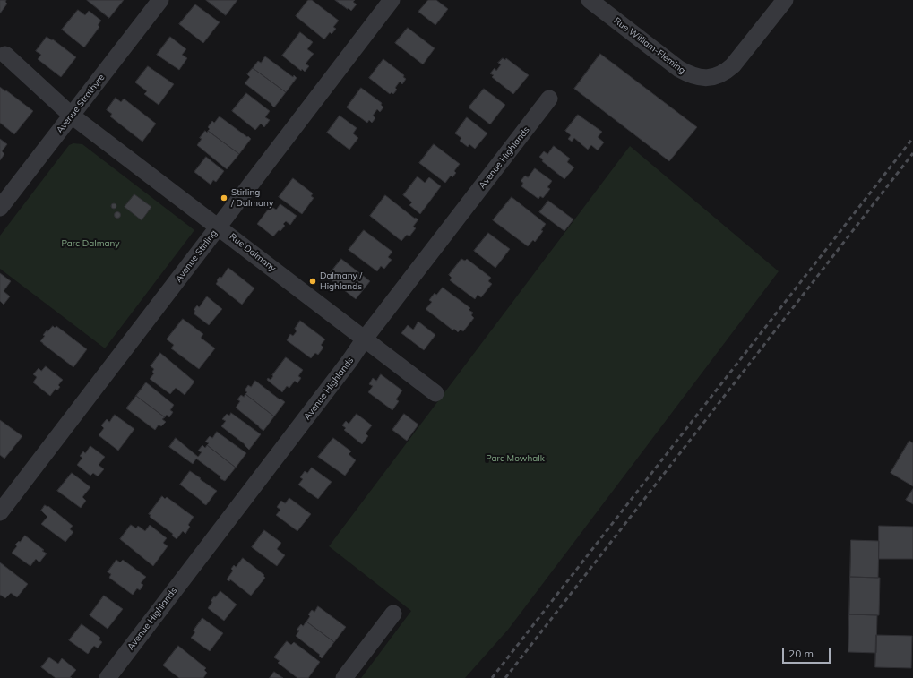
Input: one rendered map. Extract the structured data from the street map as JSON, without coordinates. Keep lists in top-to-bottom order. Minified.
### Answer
{"streets":{"street":["Rue William-Fleming","Avenue Strathyre","Avenue Highlands","Rue Dalmany","Avenue Stirling"]},"crossings":[["Avenue Strathyre","Rue Dalmany"],["Avenue Highlands","Rue Dalmany"],["Rue Dalmany","Avenue Stirling"]],"parks":["Parc Dalmany","Parc Mowhalk"],"places":["Stirling / Dalmany","Dalmany / Highlands"],"scale_bar":"20 m"}
